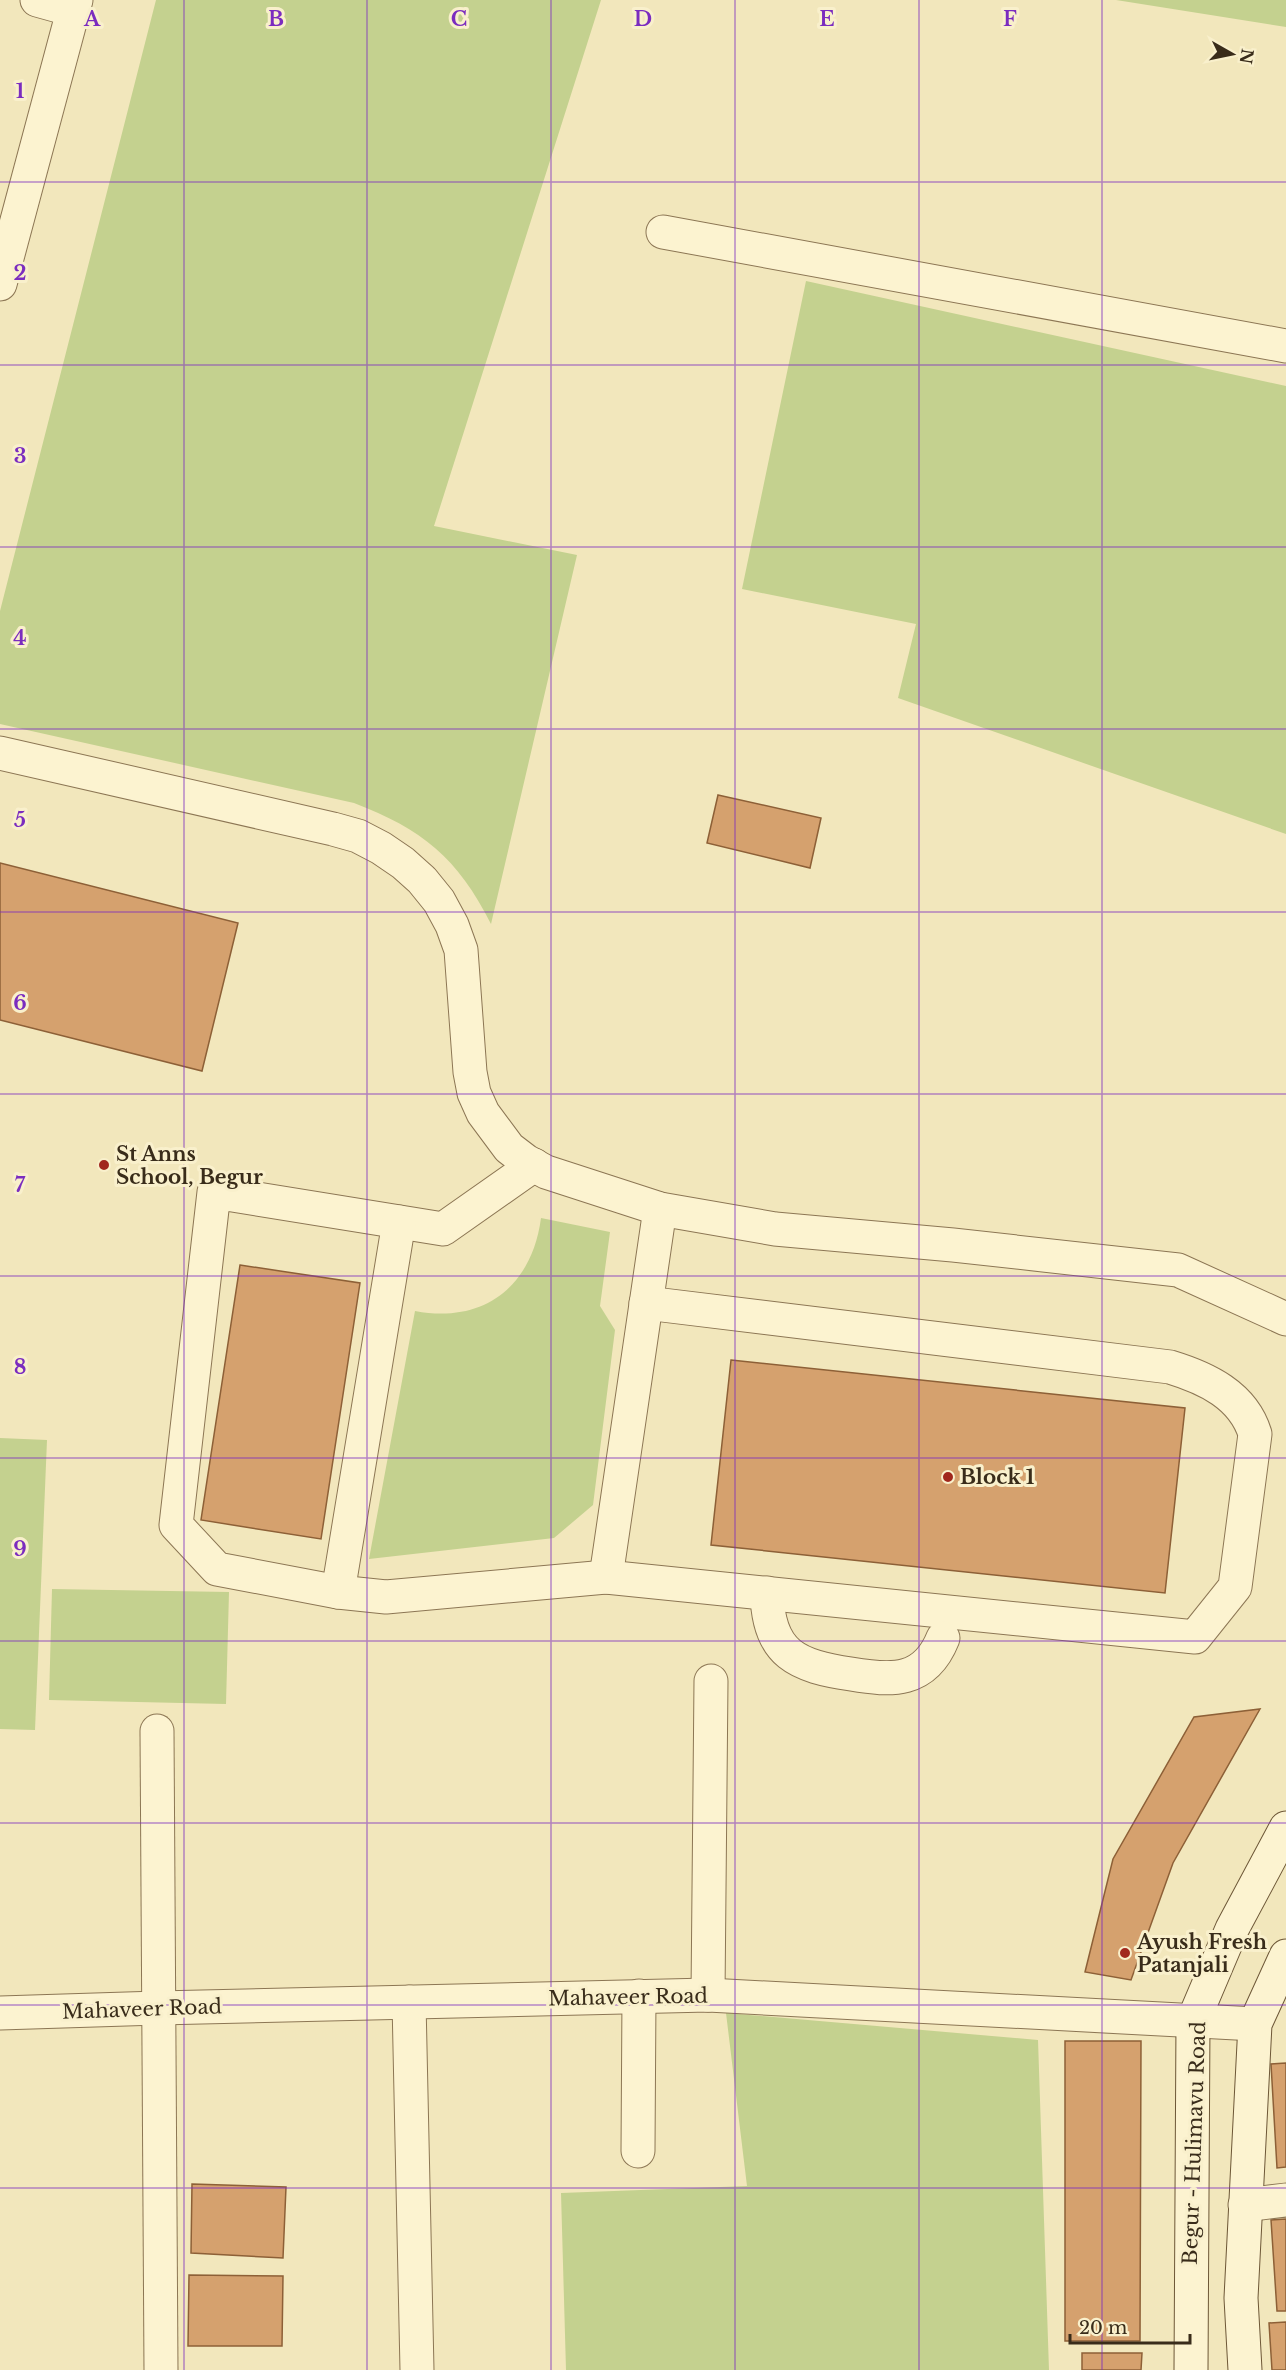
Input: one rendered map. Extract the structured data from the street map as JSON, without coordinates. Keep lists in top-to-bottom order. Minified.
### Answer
{"streets":{"street":["Mahaveer Road","Begur - Hulimavu Road"]},"crossings":[["Mahaveer Road","Begur - Hulimavu Road"]],"places":["St Anns School, Begur","Block 1","Ayush Fresh Patanjali"],"scale_bar":"20 m","north":"right","grid":{"columns":["A","B","C","D","E","F"],"rows":["1","2","3","4","5","6","7","8","9"]}}
